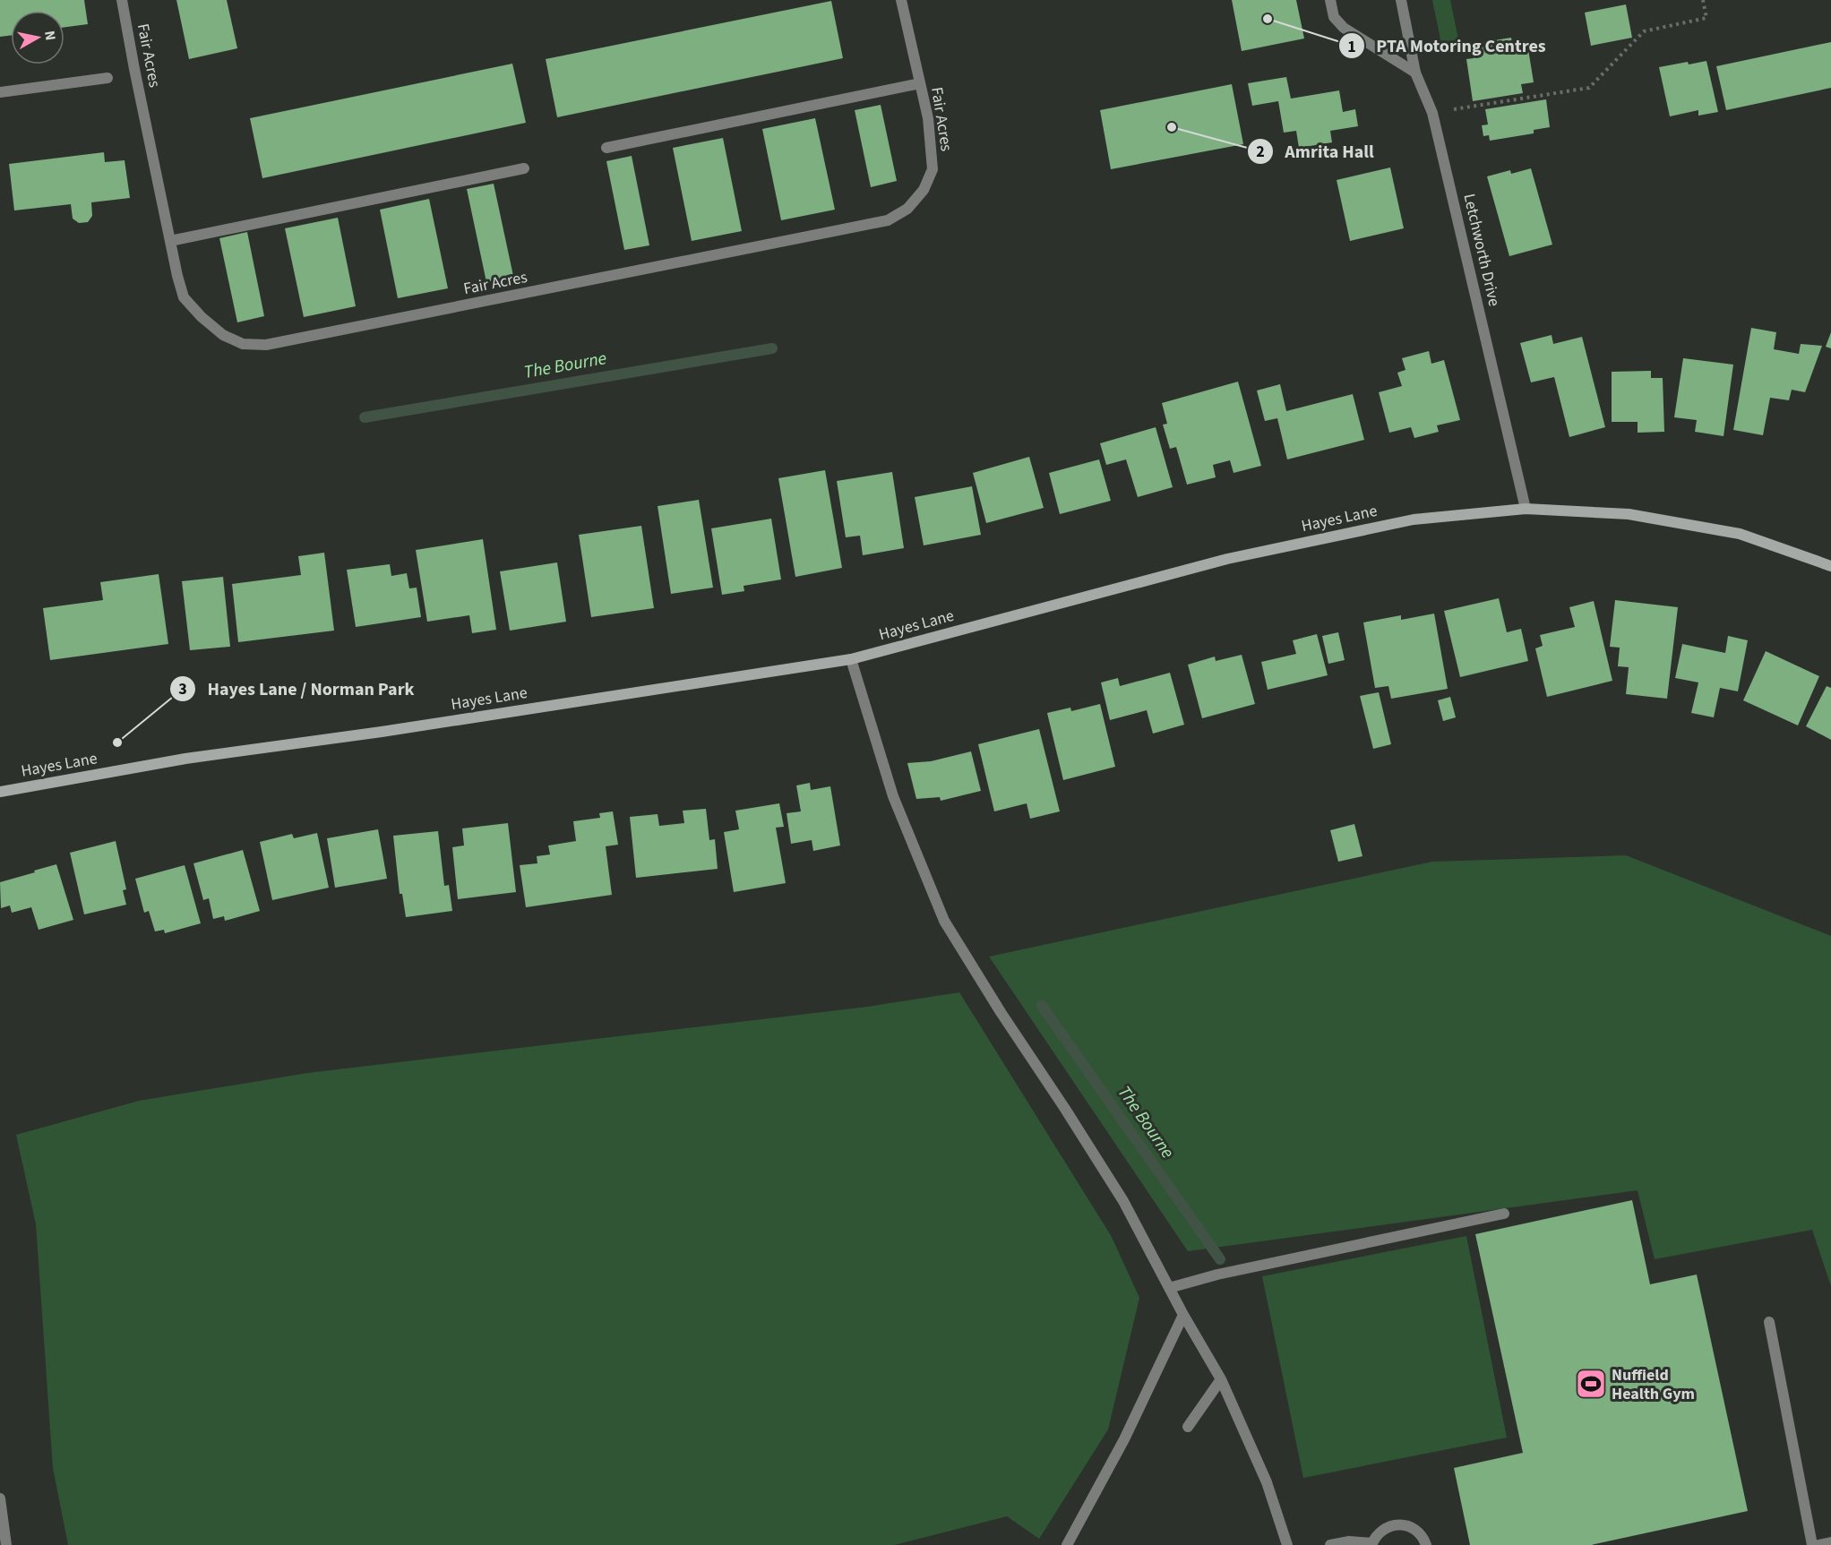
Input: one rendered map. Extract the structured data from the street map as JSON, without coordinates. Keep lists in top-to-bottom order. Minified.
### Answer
{"streets":{"main road":["Hayes Lane"],"street":["Fair Acres","Letchworth Drive"]},"crossings":[["Letchworth Drive","Hayes Lane"]],"water":["The Bourne"],"places":{"other":["PTA Motoring Centres","Amrita Hall","Hayes Lane / Norman Park"],"sports":["Nuffield Health Gym"]},"north":"right"}
